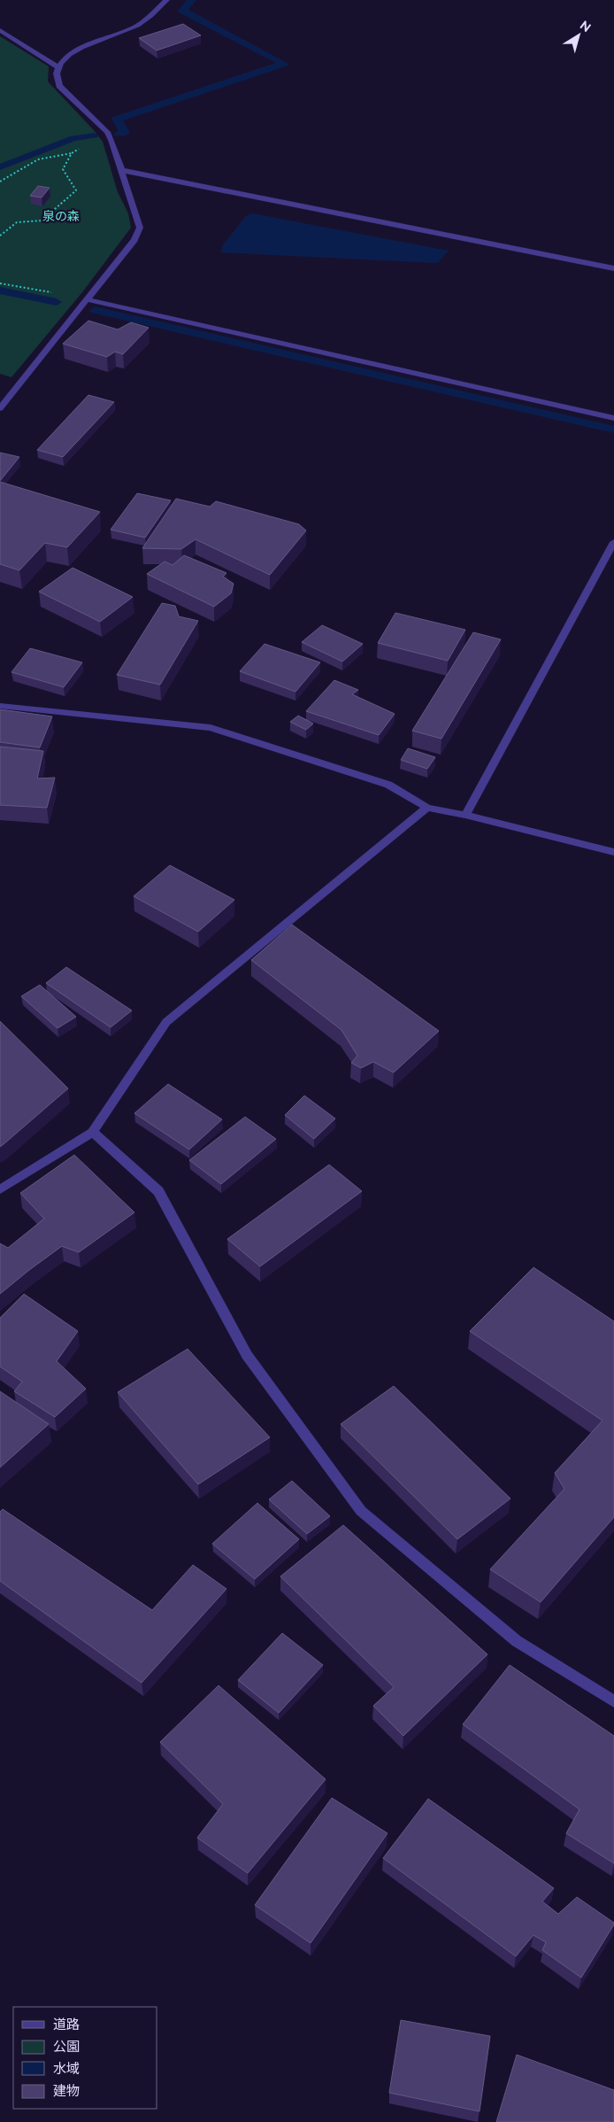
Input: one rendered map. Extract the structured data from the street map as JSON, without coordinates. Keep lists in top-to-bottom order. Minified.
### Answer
{"parks":["泉の森"],"legend":["道路","公園","水域","建物"],"north":"top right"}
